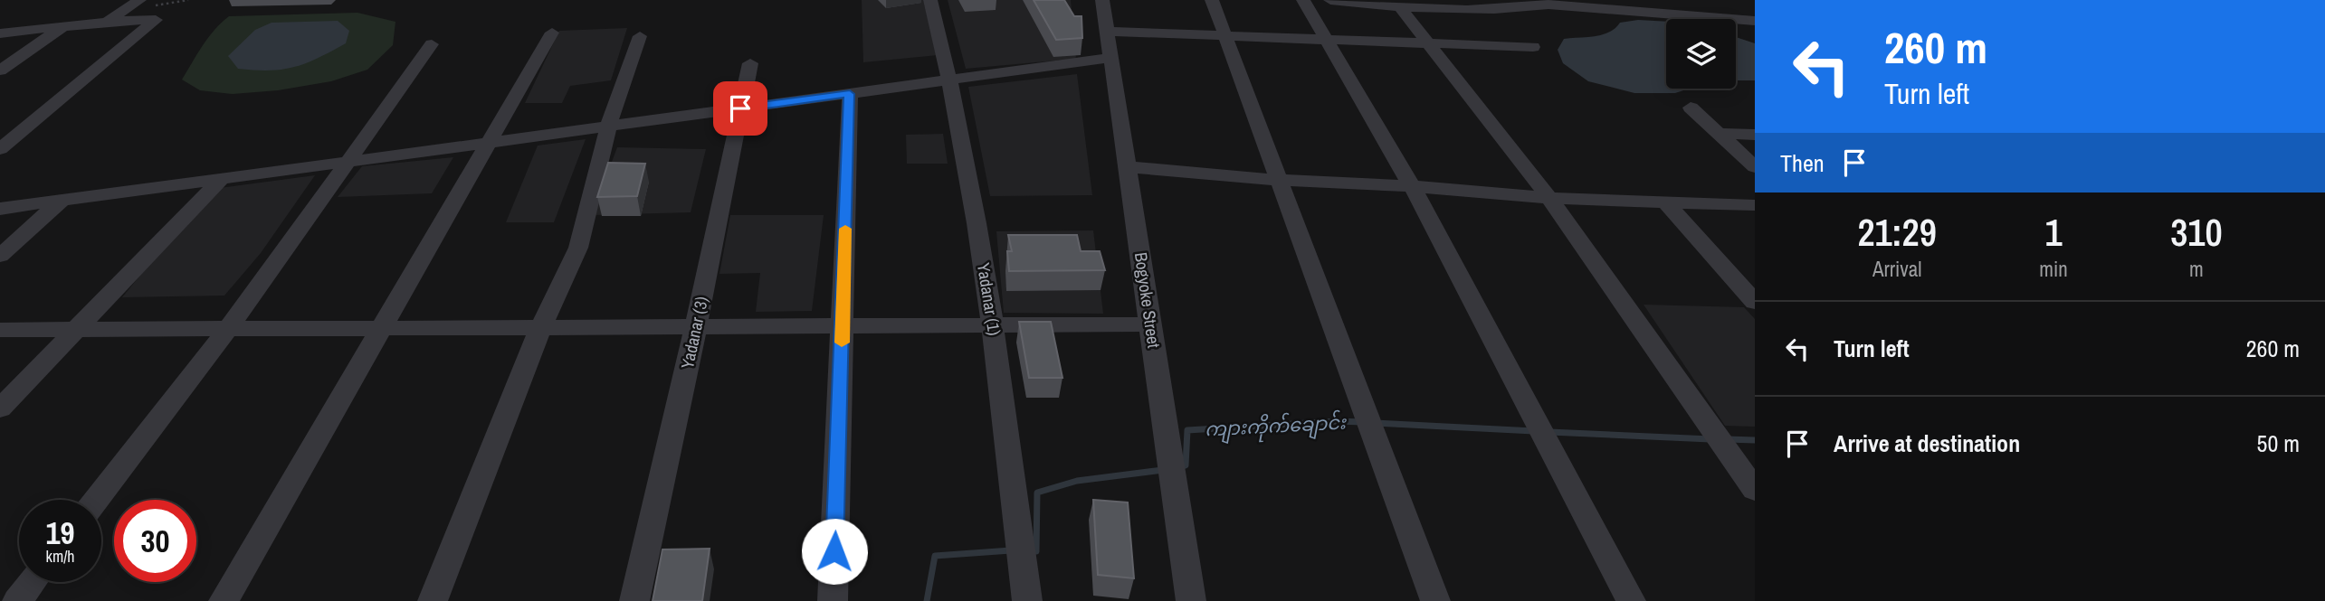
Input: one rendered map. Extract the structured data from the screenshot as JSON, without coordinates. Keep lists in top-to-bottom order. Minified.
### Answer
{"streets":{"street":["Yadanar (1)","Bogyoke Street","Yadanar (3)"]},"water":["ကျားကိုက်ချောင်း"],"page":{"turn":["260 m","Turn left"],"then":"Then","eta":["21:29","Arrival","1","min","310","m"],"list":[{"name":"Turn left","value":"260 m"},{"name":"Arrive at destination","value":"50 m"}],"speed":"19 km/h","limit":"30"}}
